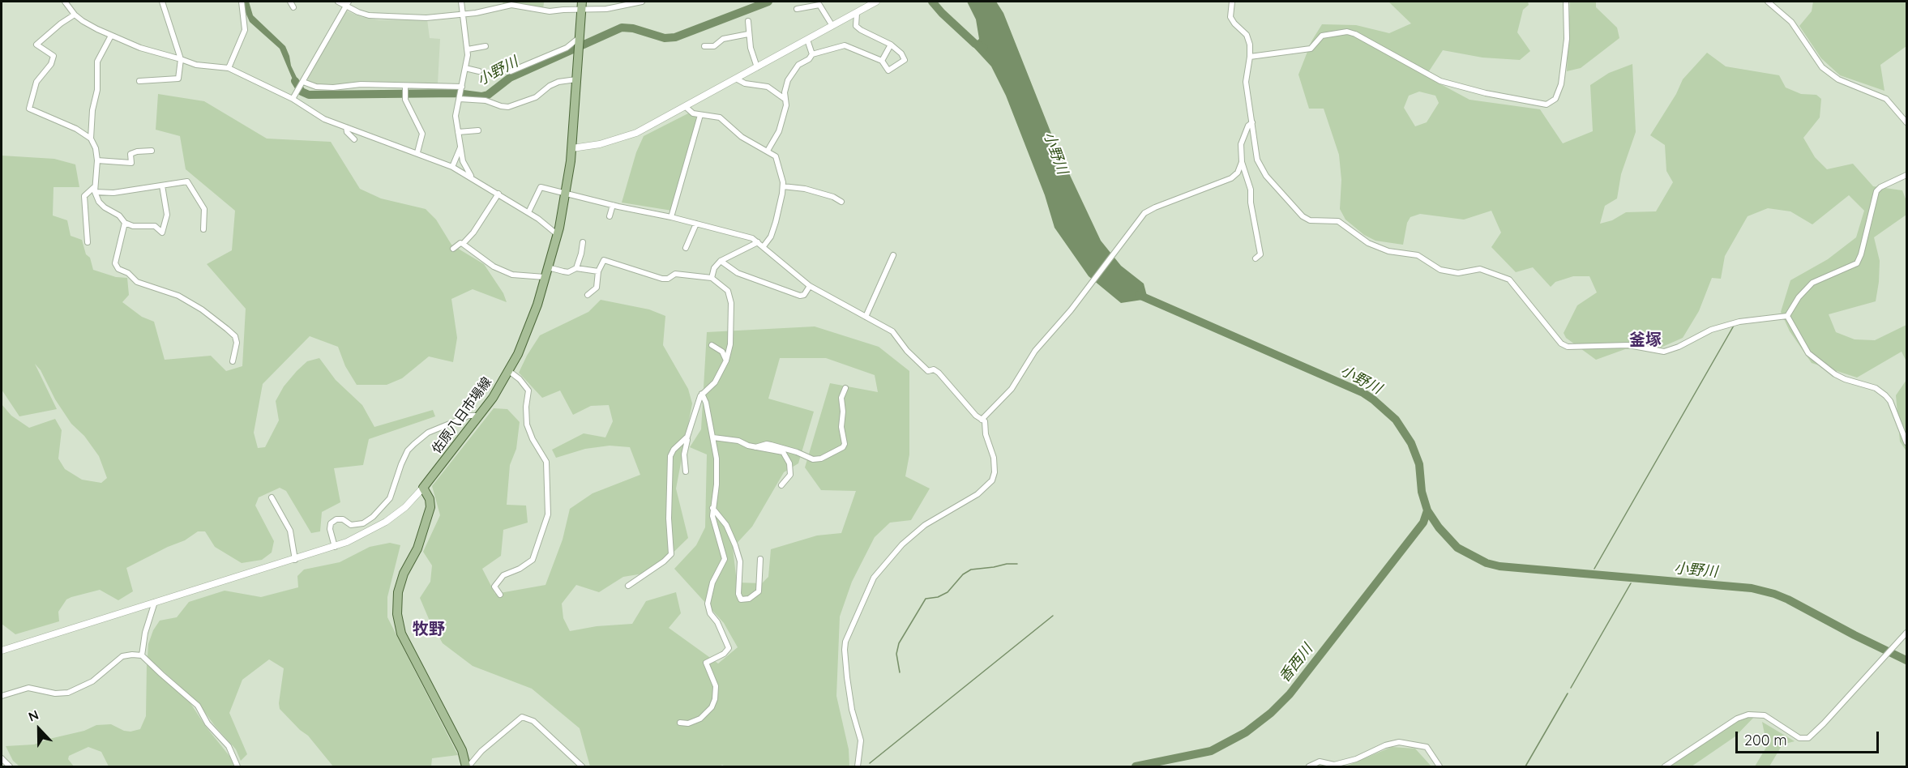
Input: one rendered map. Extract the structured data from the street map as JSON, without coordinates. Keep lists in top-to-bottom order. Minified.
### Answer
{"streets":{"main road":["佐原八日市場線"]},"districts":["釜塚","牧野"],"water":["小野川","香西川"],"scale_bar":"200 m","north":"top"}
